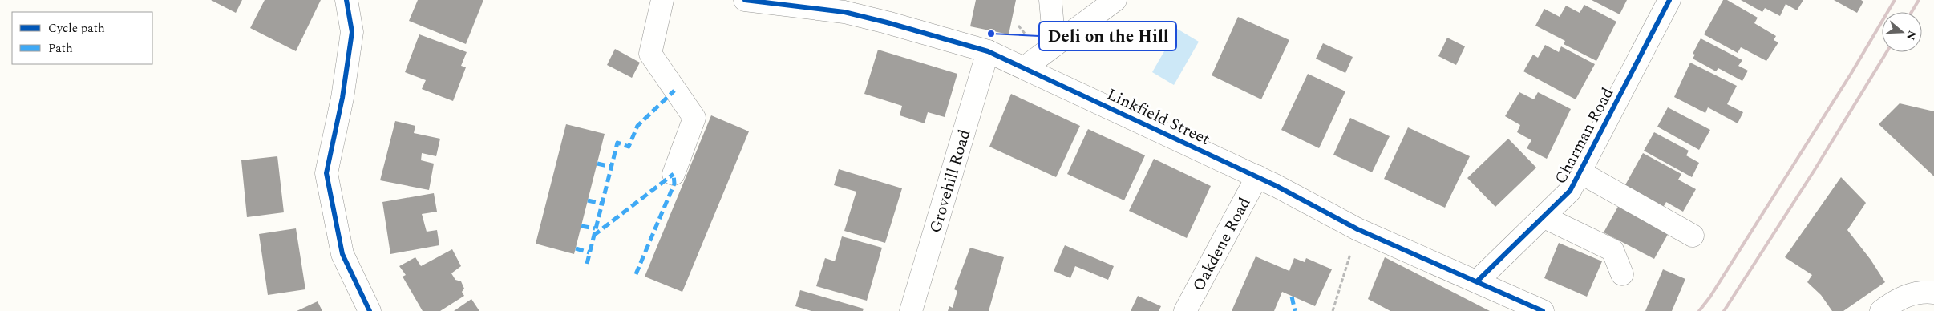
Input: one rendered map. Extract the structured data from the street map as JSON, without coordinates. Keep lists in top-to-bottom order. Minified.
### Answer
{"streets":{"street":["Linkfield Street","Charman Road","Grovehill Road","Oakdene Road"]},"crossings":[["Linkfield Street","Charman Road"],["Linkfield Street","Grovehill Road"],["Linkfield Street","Oakdene Road"]],"places":["Deli on the Hill"],"legend":["Cycle path","Path"],"north":"right"}
